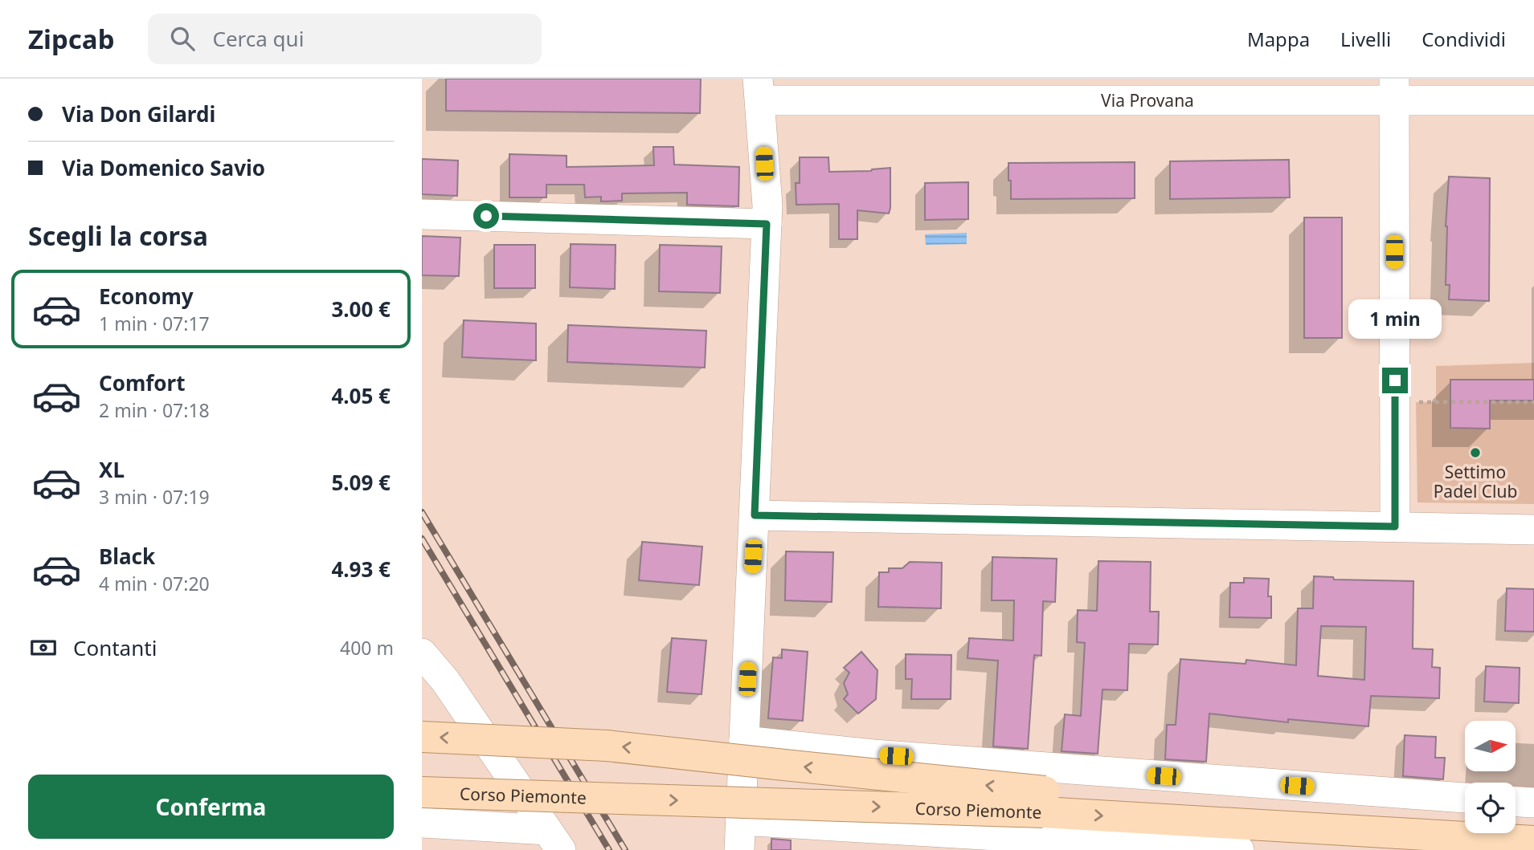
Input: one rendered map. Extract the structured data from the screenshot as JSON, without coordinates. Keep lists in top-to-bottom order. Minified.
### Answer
{"streets":{"main road":["Corso Piemonte"],"street":["Via Provana"]},"places":["Settimo Padel Club"],"north":"right","page":{"header":"Zipcab","search":"Cerca qui","nav":["Mappa","Livelli","Condividi"],"banner":["Via Don Gilardi","Via Domenico Savio"],"heading":"Scegli la corsa","list":[{"name":"Economy","note":"1 min · 07:17","value":"3.00 €"},{"name":"Comfort","note":"2 min · 07:18","value":"4.05 €"},{"name":"XL","note":"3 min · 07:19","value":"5.09 €"},{"name":"Black","note":"4 min · 07:20","value":"4.93 €"}],"bubble":"1 min","pay":["Contanti","400 m"],"buttons":"Conferma"}}
